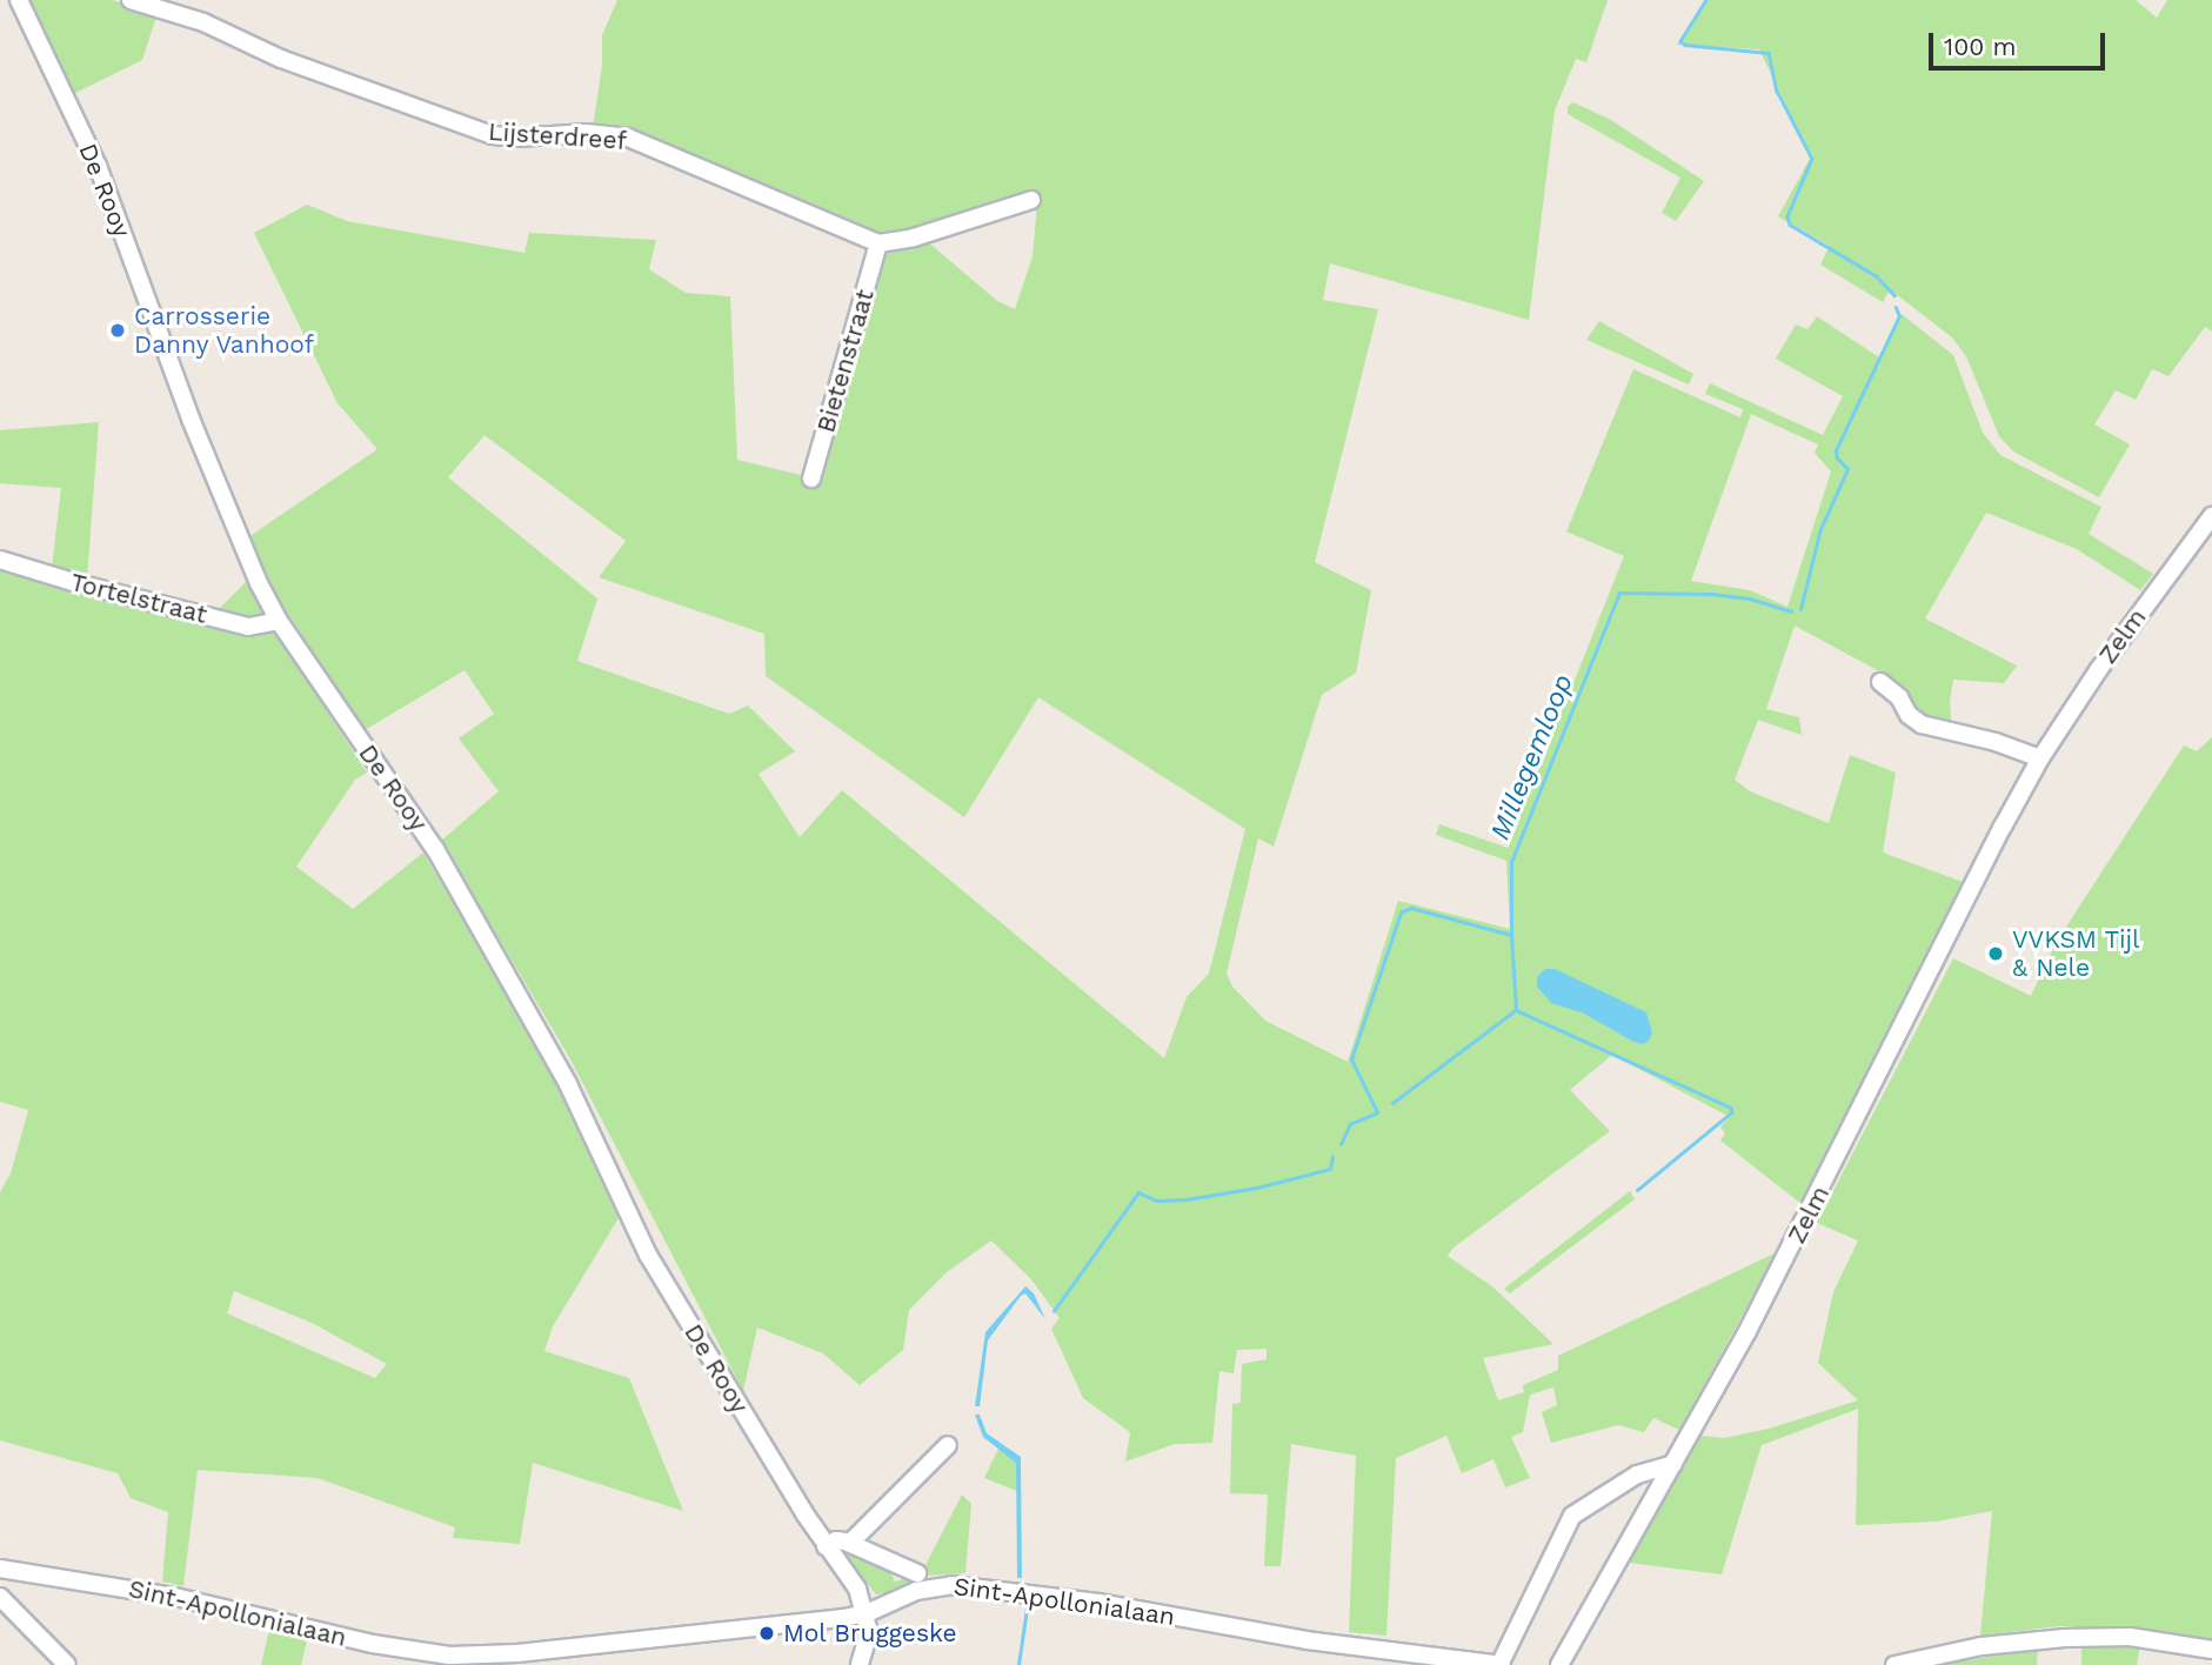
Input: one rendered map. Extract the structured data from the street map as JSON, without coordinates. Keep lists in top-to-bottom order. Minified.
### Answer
{"streets":{"street":["Lijsterdreef","De Rooy","Bietenstraat","Tortelstraat","Zelm","Sint-Apollonialaan"]},"crossings":[["Lijsterdreef","Bietenstraat"],["De Rooy","Tortelstraat"],["De Rooy","Sint-Apollonialaan"],["Zelm","Sint-Apollonialaan"]],"water":["Millegemloop"],"places":["Carrosserie Danny Vanhoof","VVKSM Tijl & Nele","Mol Bruggeske"],"scale_bar":"100 m"}
